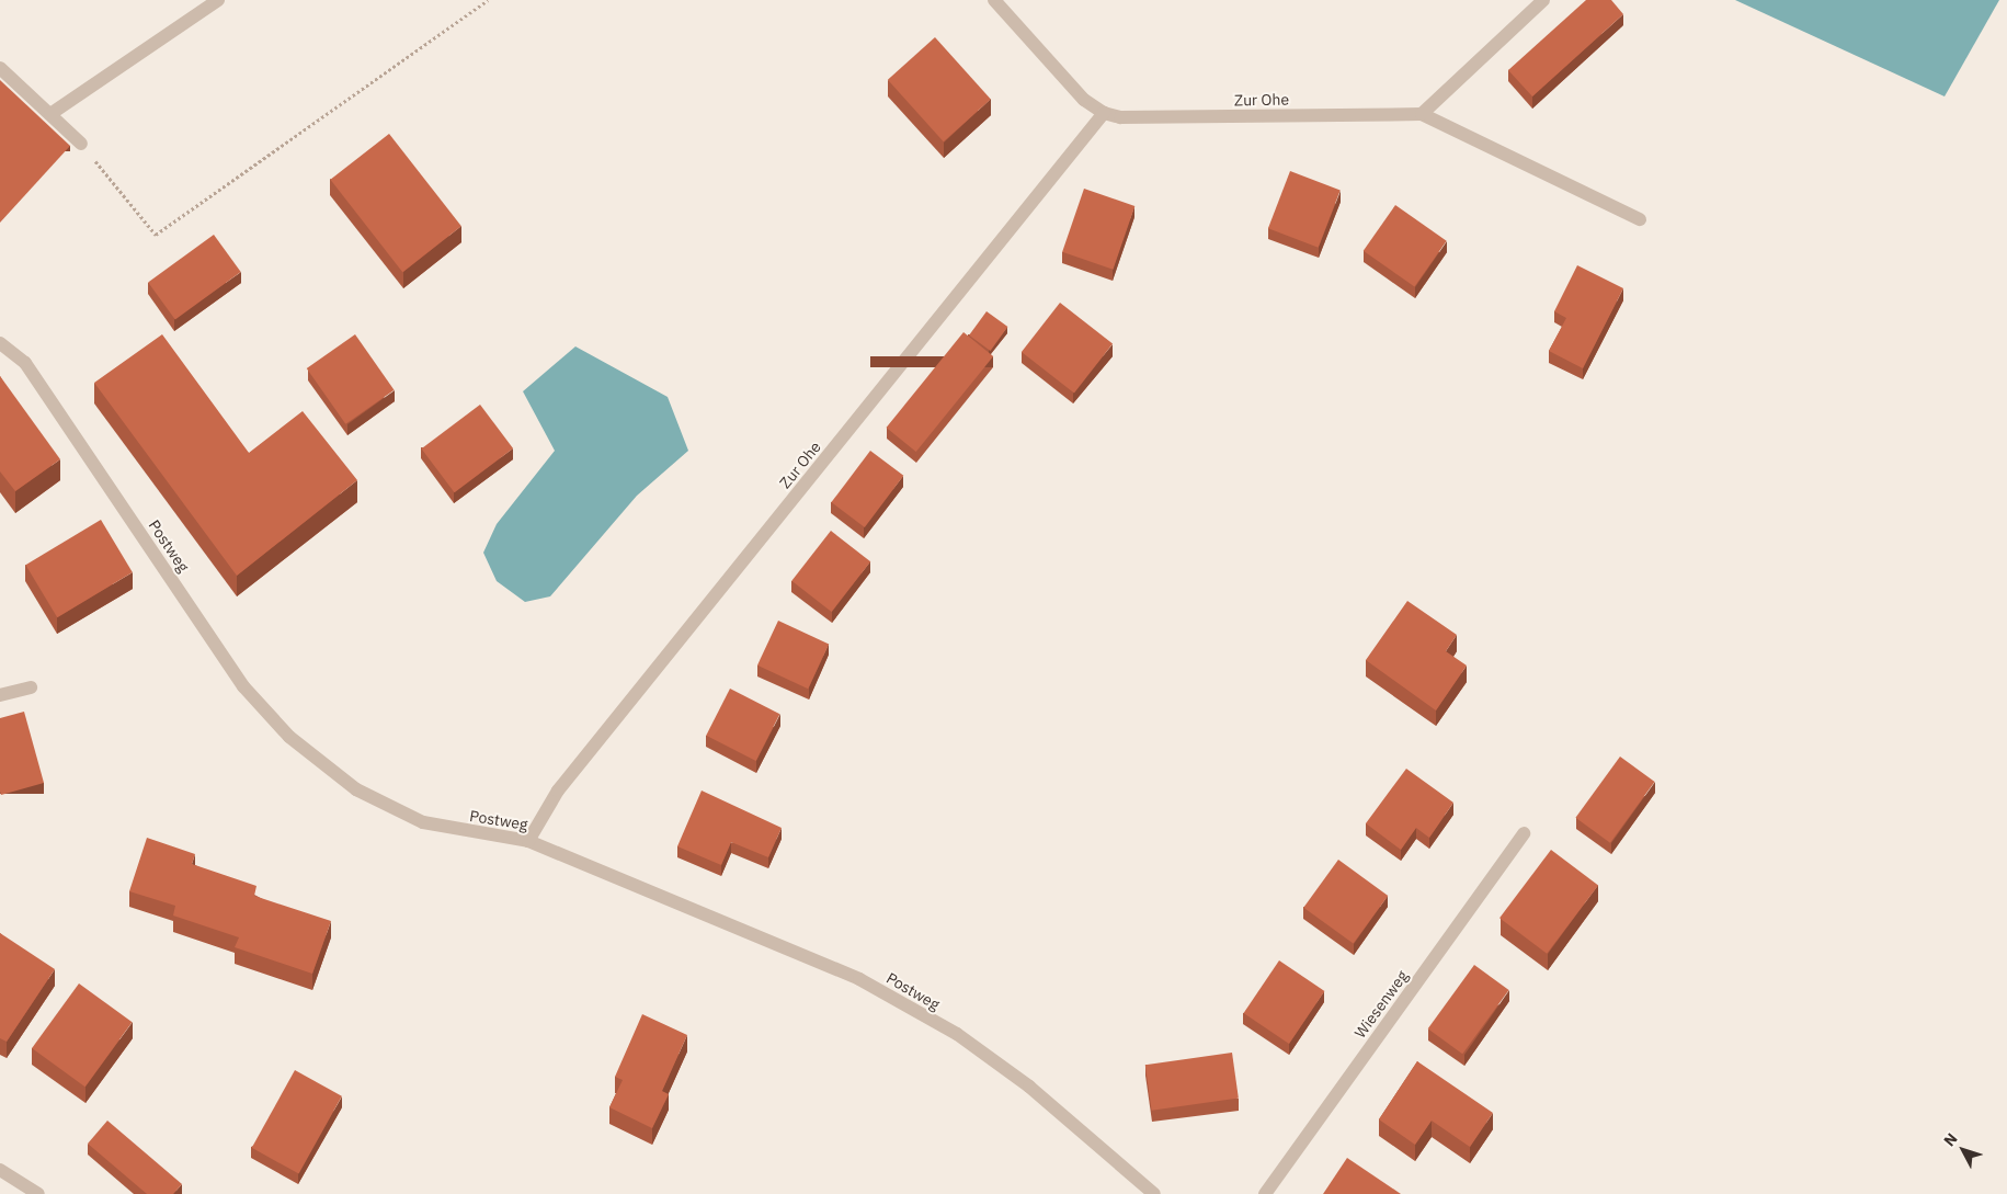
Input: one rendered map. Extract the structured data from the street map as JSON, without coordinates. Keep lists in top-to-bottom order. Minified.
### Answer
{"streets":{"street":["Zur Ohe","Postweg","Wiesenweg"]},"crossings":[["Zur Ohe","Postweg"]],"north":"top left"}
